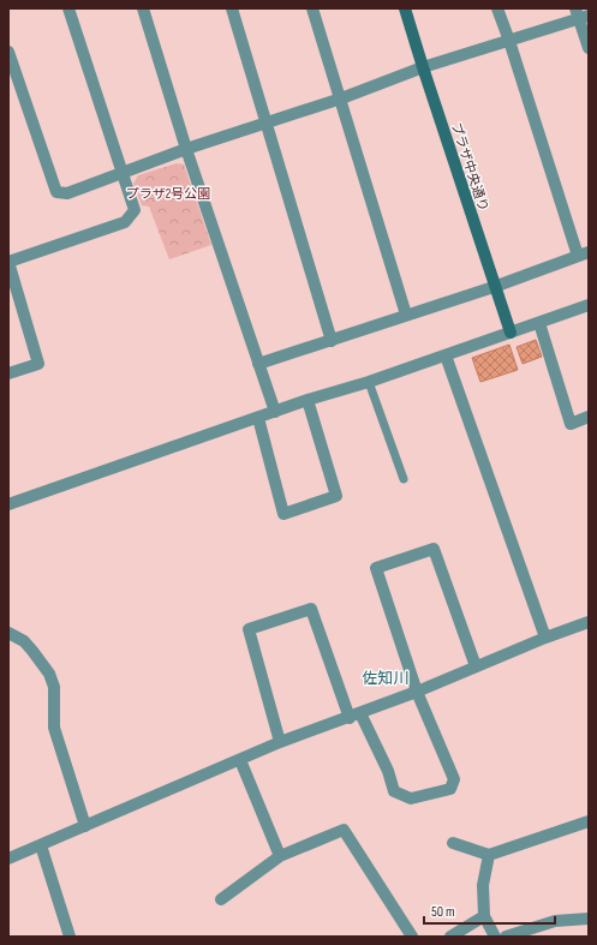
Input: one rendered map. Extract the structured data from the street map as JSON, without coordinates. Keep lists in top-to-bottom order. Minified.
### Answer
{"streets":{"street":["プラザ中央通り"]},"districts":["佐知川"],"parks":["プラザ2号公園"],"scale_bar":"50 m"}
